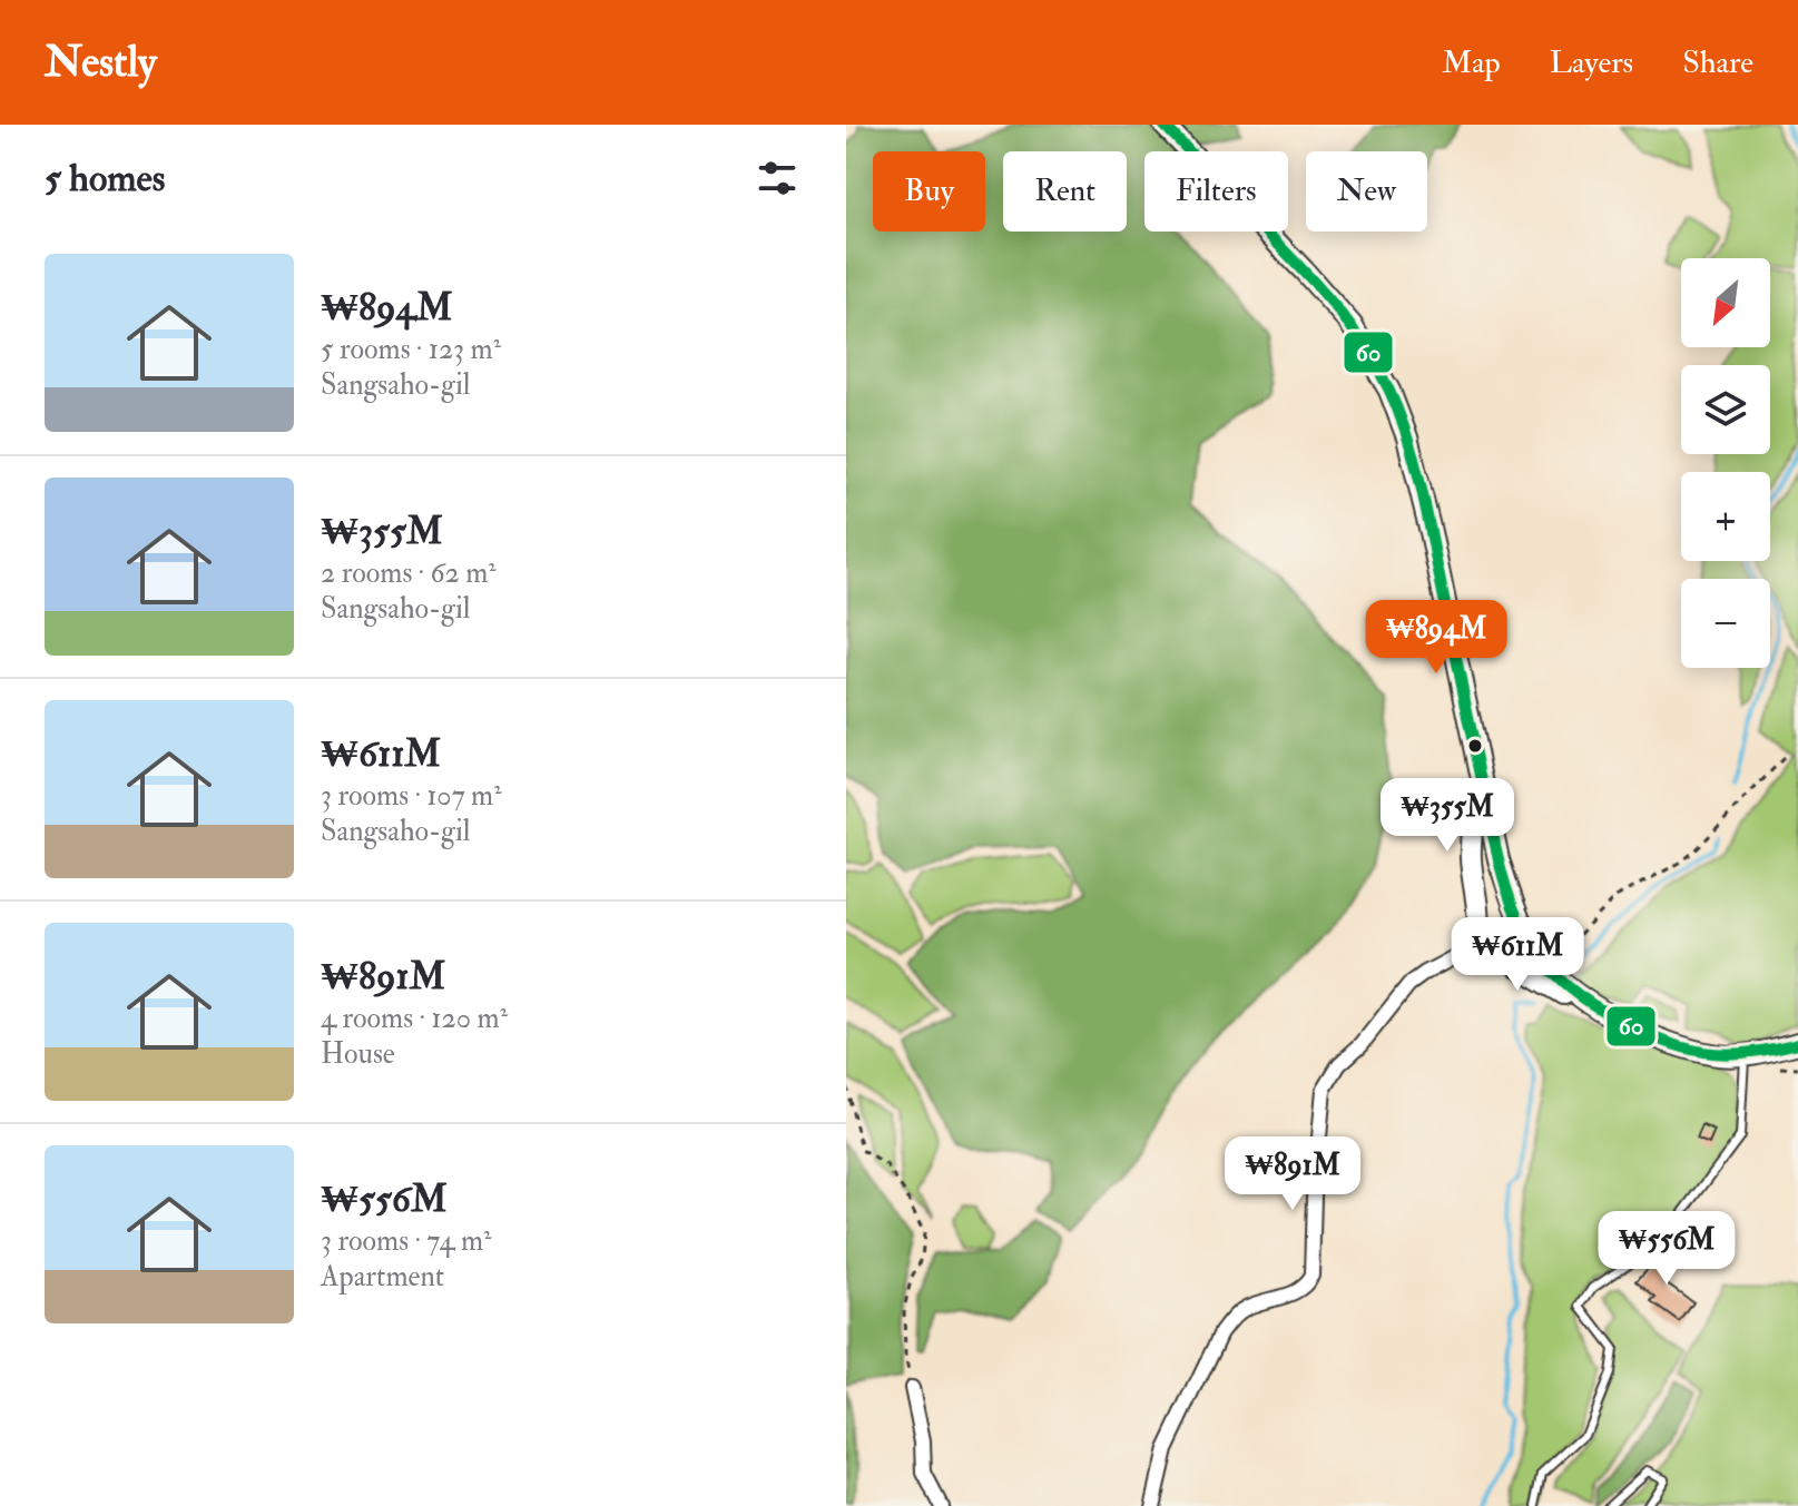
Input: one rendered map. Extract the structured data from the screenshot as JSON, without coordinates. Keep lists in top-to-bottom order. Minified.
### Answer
{"lines":["transit line 60"],"north":"bottom left","page":{"header":"Nestly","nav":["Map","Layers","Share"],"heading":"5 homes","chip":["Buy","Rent","Filters","New"],"list":[{"name":"₩894M","note":"5 rooms · 123 m² · Sangsaho-gil"},{"name":"₩355M","note":"2 rooms · 62 m² · Sangsaho-gil"},{"name":"₩611M","note":"3 rooms · 107 m² · Sangsaho-gil"},{"name":"₩891M","note":"4 rooms · 120 m² · House"},{"name":"₩556M","note":"3 rooms · 74 m² · Apartment"}],"map_buttons":["+","−"],"price":["₩894M","₩355M","₩611M","₩891M","₩556M"]}}
